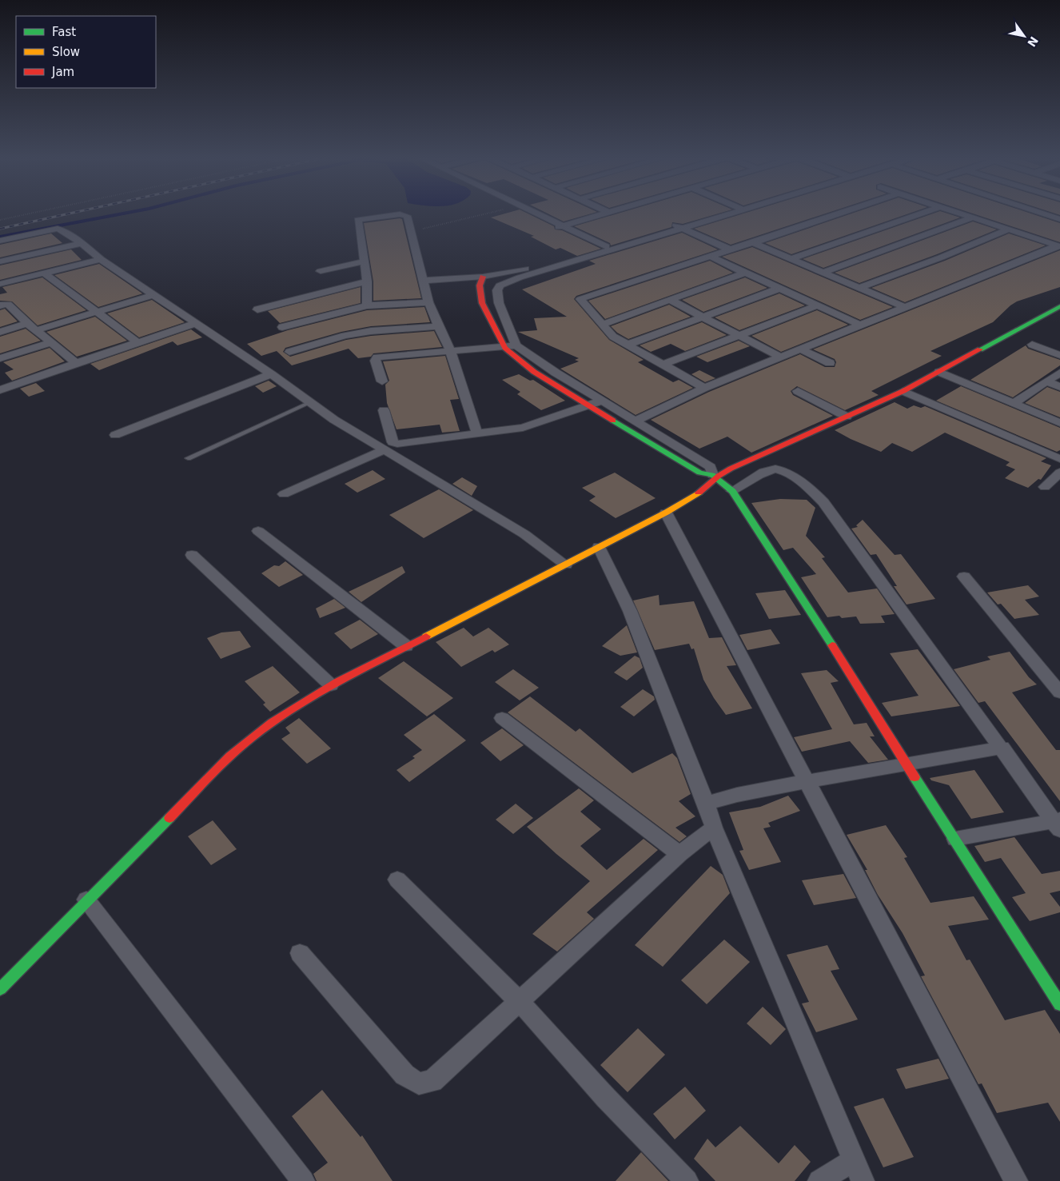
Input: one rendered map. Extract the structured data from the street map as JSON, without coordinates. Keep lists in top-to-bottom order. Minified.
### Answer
{"legend":["Fast","Slow","Jam"],"north":"bottom right"}
